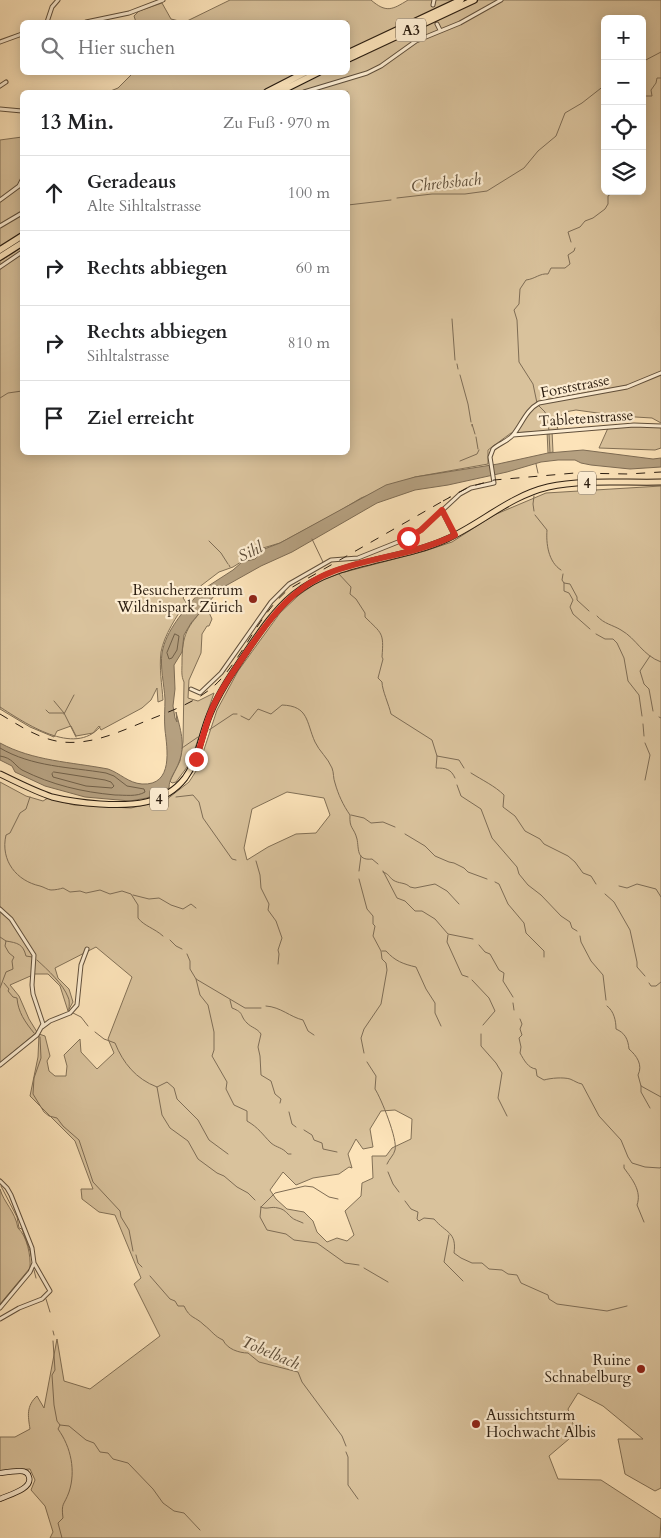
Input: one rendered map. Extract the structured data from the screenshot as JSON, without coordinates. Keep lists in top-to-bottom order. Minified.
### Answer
{"streets":{"highway":["A3"],"main road":["4"],"street":["Forststrasse","Tabletenstrasse"]},"crossings":[["Forststrasse","Tabletenstrasse"]],"water":["Chrebsbach","Sihl","Tobelbach"],"places":["Besucherzentrum Wildnispark Zürich","Ruine Schnabelburg","Aussichtsturm Hochwacht Albis"],"page":{"map_buttons":["+","−"],"search":"Hier suchen","heading":["13 Min.","Zu Fuß · 970 m"],"list":[["Geradeaus","Alte Sihltalstrasse","100 m"],["Rechts abbiegen","60 m"],["Rechts abbiegen","Sihltalstrasse","810 m"],"Ziel erreicht"]}}
